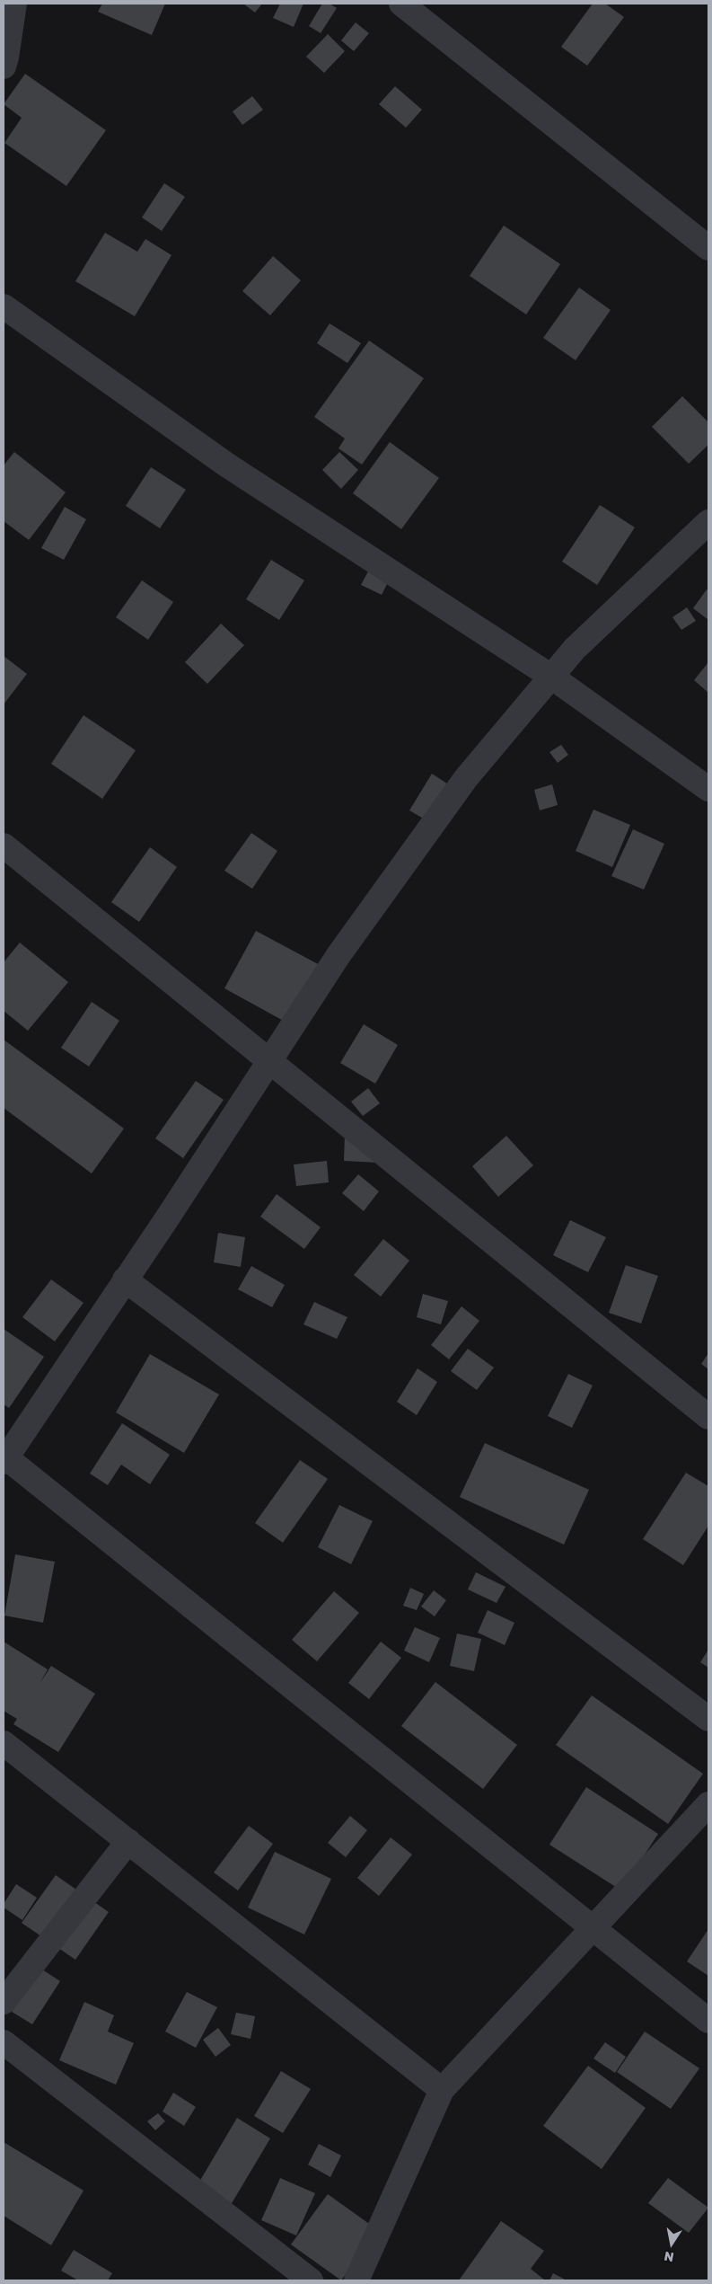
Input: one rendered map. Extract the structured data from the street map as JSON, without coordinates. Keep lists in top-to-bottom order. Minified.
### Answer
{"north":"bottom"}
